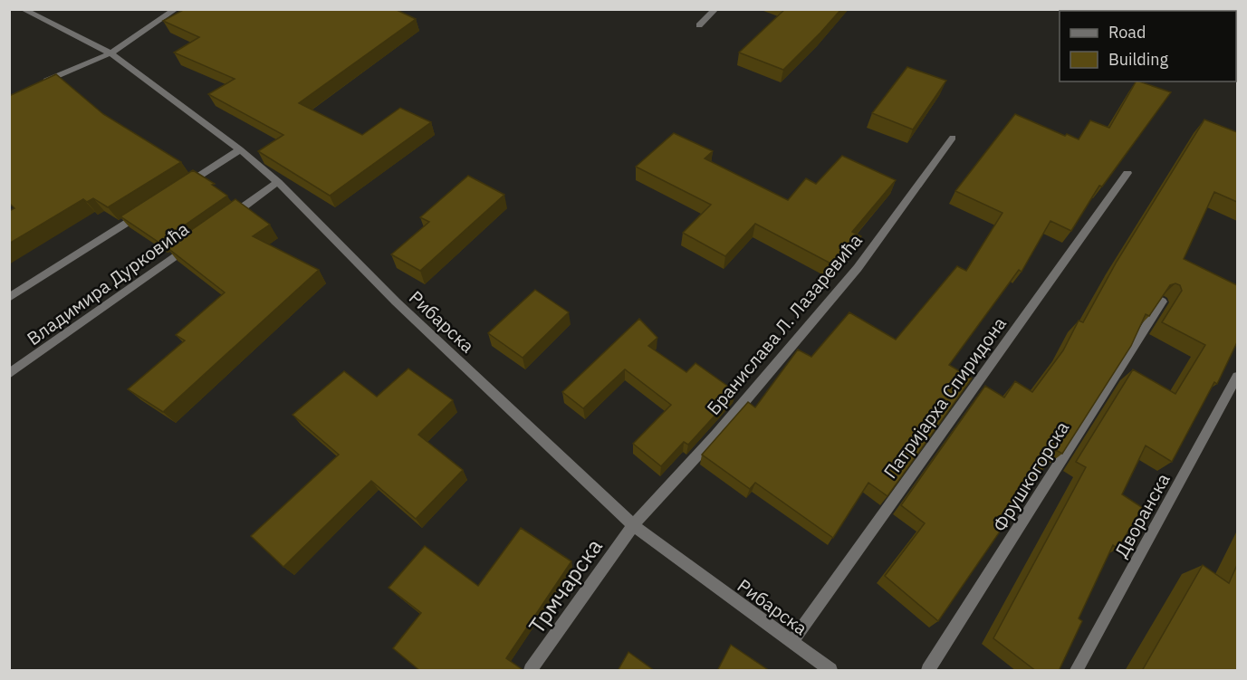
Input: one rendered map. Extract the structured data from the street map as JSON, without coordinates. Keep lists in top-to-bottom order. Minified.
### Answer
{"streets":{"street":["Владимира Дурковића","Рибарска","Бранислава Л. Лазаревића","Патријарха Спиридона","Фрушкогорска","Дворанска","Трмчарска"]},"crossings":[["Рибарска","Бранислава Л. Лазаревића"],["Рибарска","Патријарха Спиридона"],["Рибарска","Трмчарска"],["Бранислава Л. Лазаревића","Трмчарска"]],"legend":["Road","Building"]}
